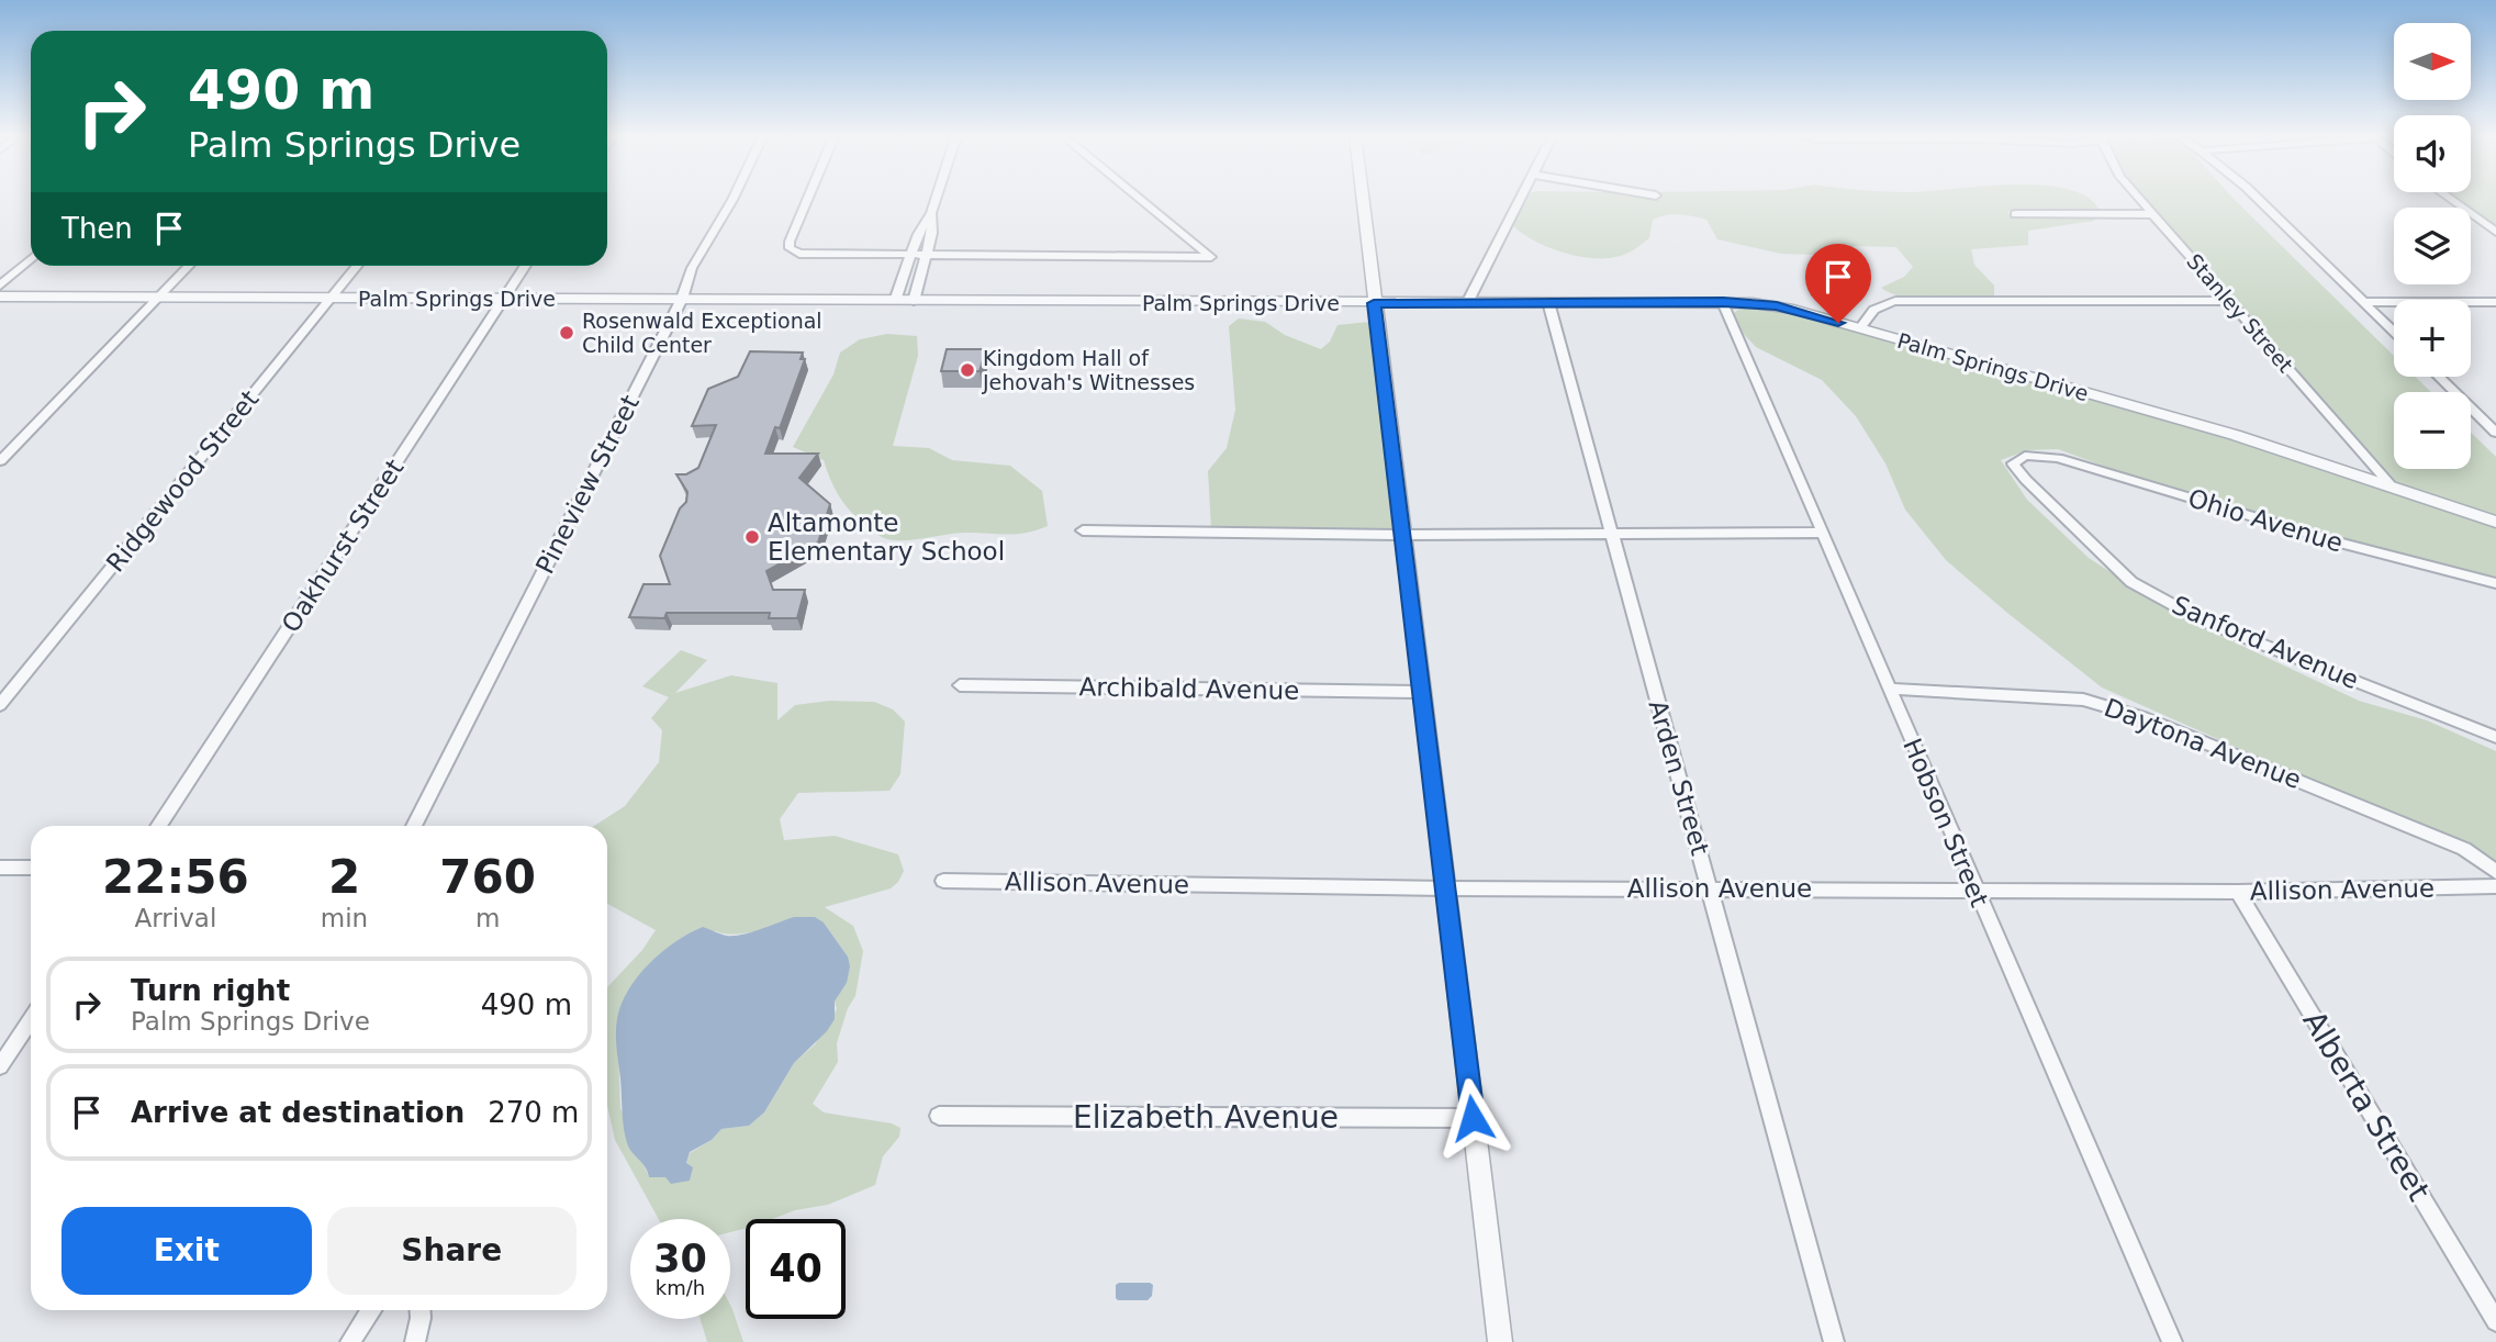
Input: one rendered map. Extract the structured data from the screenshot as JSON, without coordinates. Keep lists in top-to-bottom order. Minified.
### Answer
{"streets":{"street":["Palm Springs Drive","Stanley Street","Ridgewood Street","Pineview Street","Ohio Avenue","Oakhurst Street","Sanford Avenue","Archibald Avenue","Daytona Avenue","Arden Street","Hobson Street","Allison Avenue","Alberta Street","Elizabeth Avenue"]},"crossings":[["Palm Springs Drive","Stanley Street"],["Palm Springs Drive","Ridgewood Street"],["Palm Springs Drive","Pineview Street"],["Palm Springs Drive","Oakhurst Street"],["Palm Springs Drive","Arden Street"],["Palm Springs Drive","Hobson Street"],["Ohio Avenue","Sanford Avenue"],["Daytona Avenue","Hobson Street"],["Arden Street","Allison Avenue"],["Hobson Street","Allison Avenue"],["Allison Avenue","Alberta Street"]],"places":["Rosenwald Exceptional Child Center","Kingdom Hall of Jehovah's Witnesses","Altamonte Elementary School"],"north":"right","page":{"map_buttons":["+","−"],"turn":["490 m","Palm Springs Drive"],"then":"Then","eta":["22:56","Arrival","2","min","760","m"],"list":[{"name":"Turn right","note":"Palm Springs Drive","value":"490 m"},{"name":"Arrive at destination","value":"270 m"}],"buttons":["Exit","Share"],"speed":"30 km/h","limit":"40"}}
